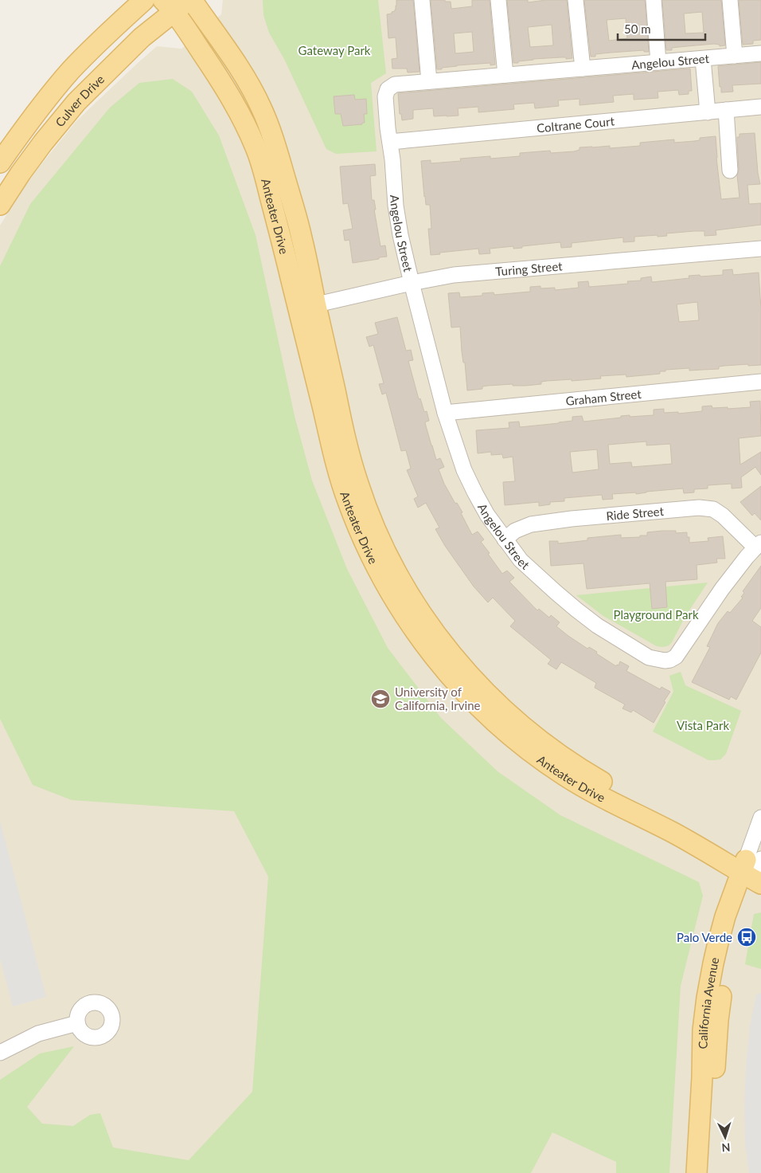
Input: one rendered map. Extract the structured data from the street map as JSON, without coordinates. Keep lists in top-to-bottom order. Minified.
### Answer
{"streets":{"main road":["Culver Drive","Anteater Drive","California Avenue"],"street":["Angelou Street","Coltrane Court","Turing Street","Graham Street","Ride Street"]},"crossings":[["Angelou Street","Coltrane Court"],["Angelou Street","Turing Street"],["Angelou Street","Graham Street"],["Angelou Street","Ride Street"],["Culver Drive","Anteater Drive"],["Anteater Drive","Turing Street"],["Anteater Drive","California Avenue"]],"parks":["Gateway Park","Playground Park","Vista Park"],"places":{"school or university":["University of California, Irvine"],"bus stop":["Palo Verde"]},"scale_bar":"50 m","north":"bottom"}
